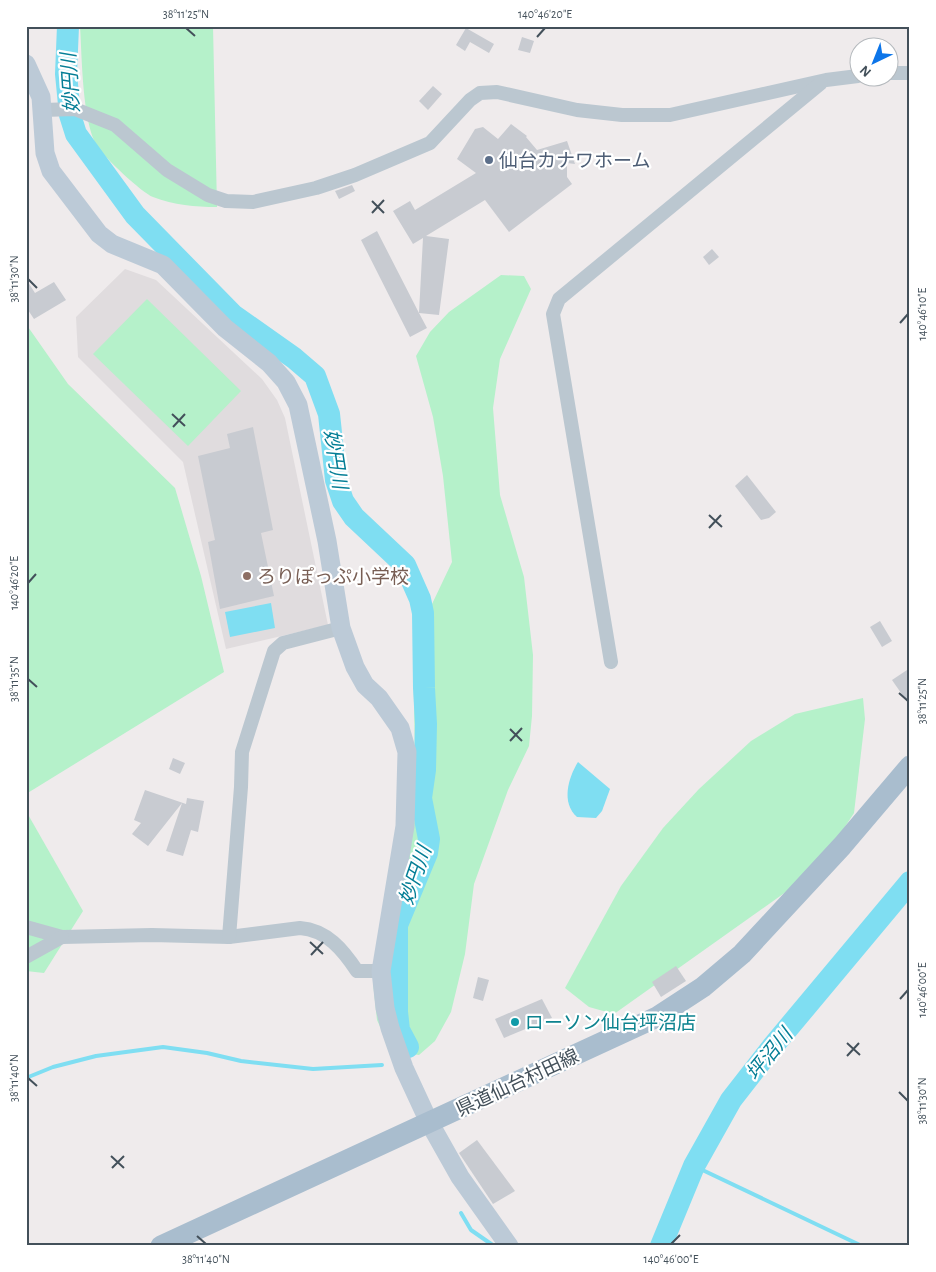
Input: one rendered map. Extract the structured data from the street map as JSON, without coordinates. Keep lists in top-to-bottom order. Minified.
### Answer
{"streets":{"main road":["県道仙台村田線"]},"water":["妙円川","坪沼川"],"places":["仙台カナワホーム","ろりぽっぷ小学校","ローソン仙台坪沼店"],"north":"bottom left","coordinates":["38°11'25\"N","140°46'20\"E","38°11'30\"N","140°46'10\"E","38°11'35\"N","140°46'00\"E","38°11'40\"N"]}
